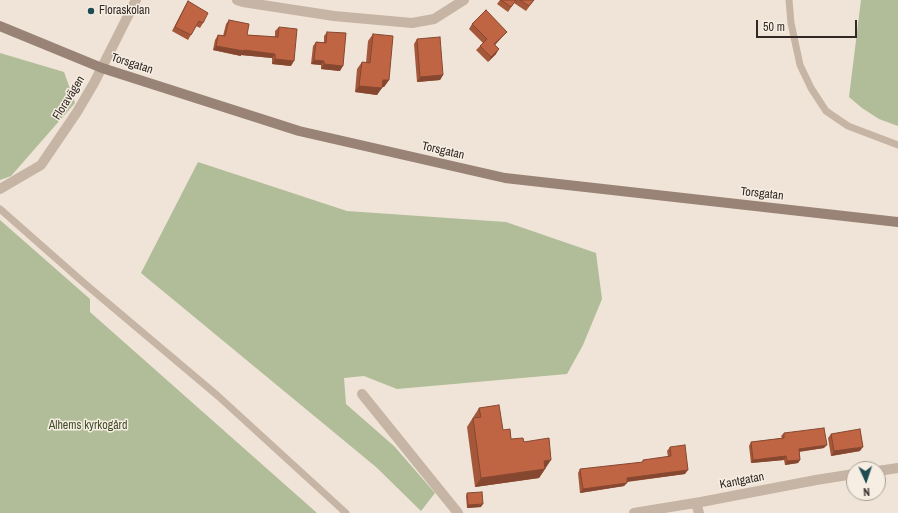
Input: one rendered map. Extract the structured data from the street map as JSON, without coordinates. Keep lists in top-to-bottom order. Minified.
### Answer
{"streets":{"main road":["Torsgatan"],"street":["Floravägen","Kantgatan"]},"crossings":[["Torsgatan","Floravägen"]],"parks":["Alhems kyrkogård"],"places":["Floraskolan"],"scale_bar":"50 m","north":"bottom"}
